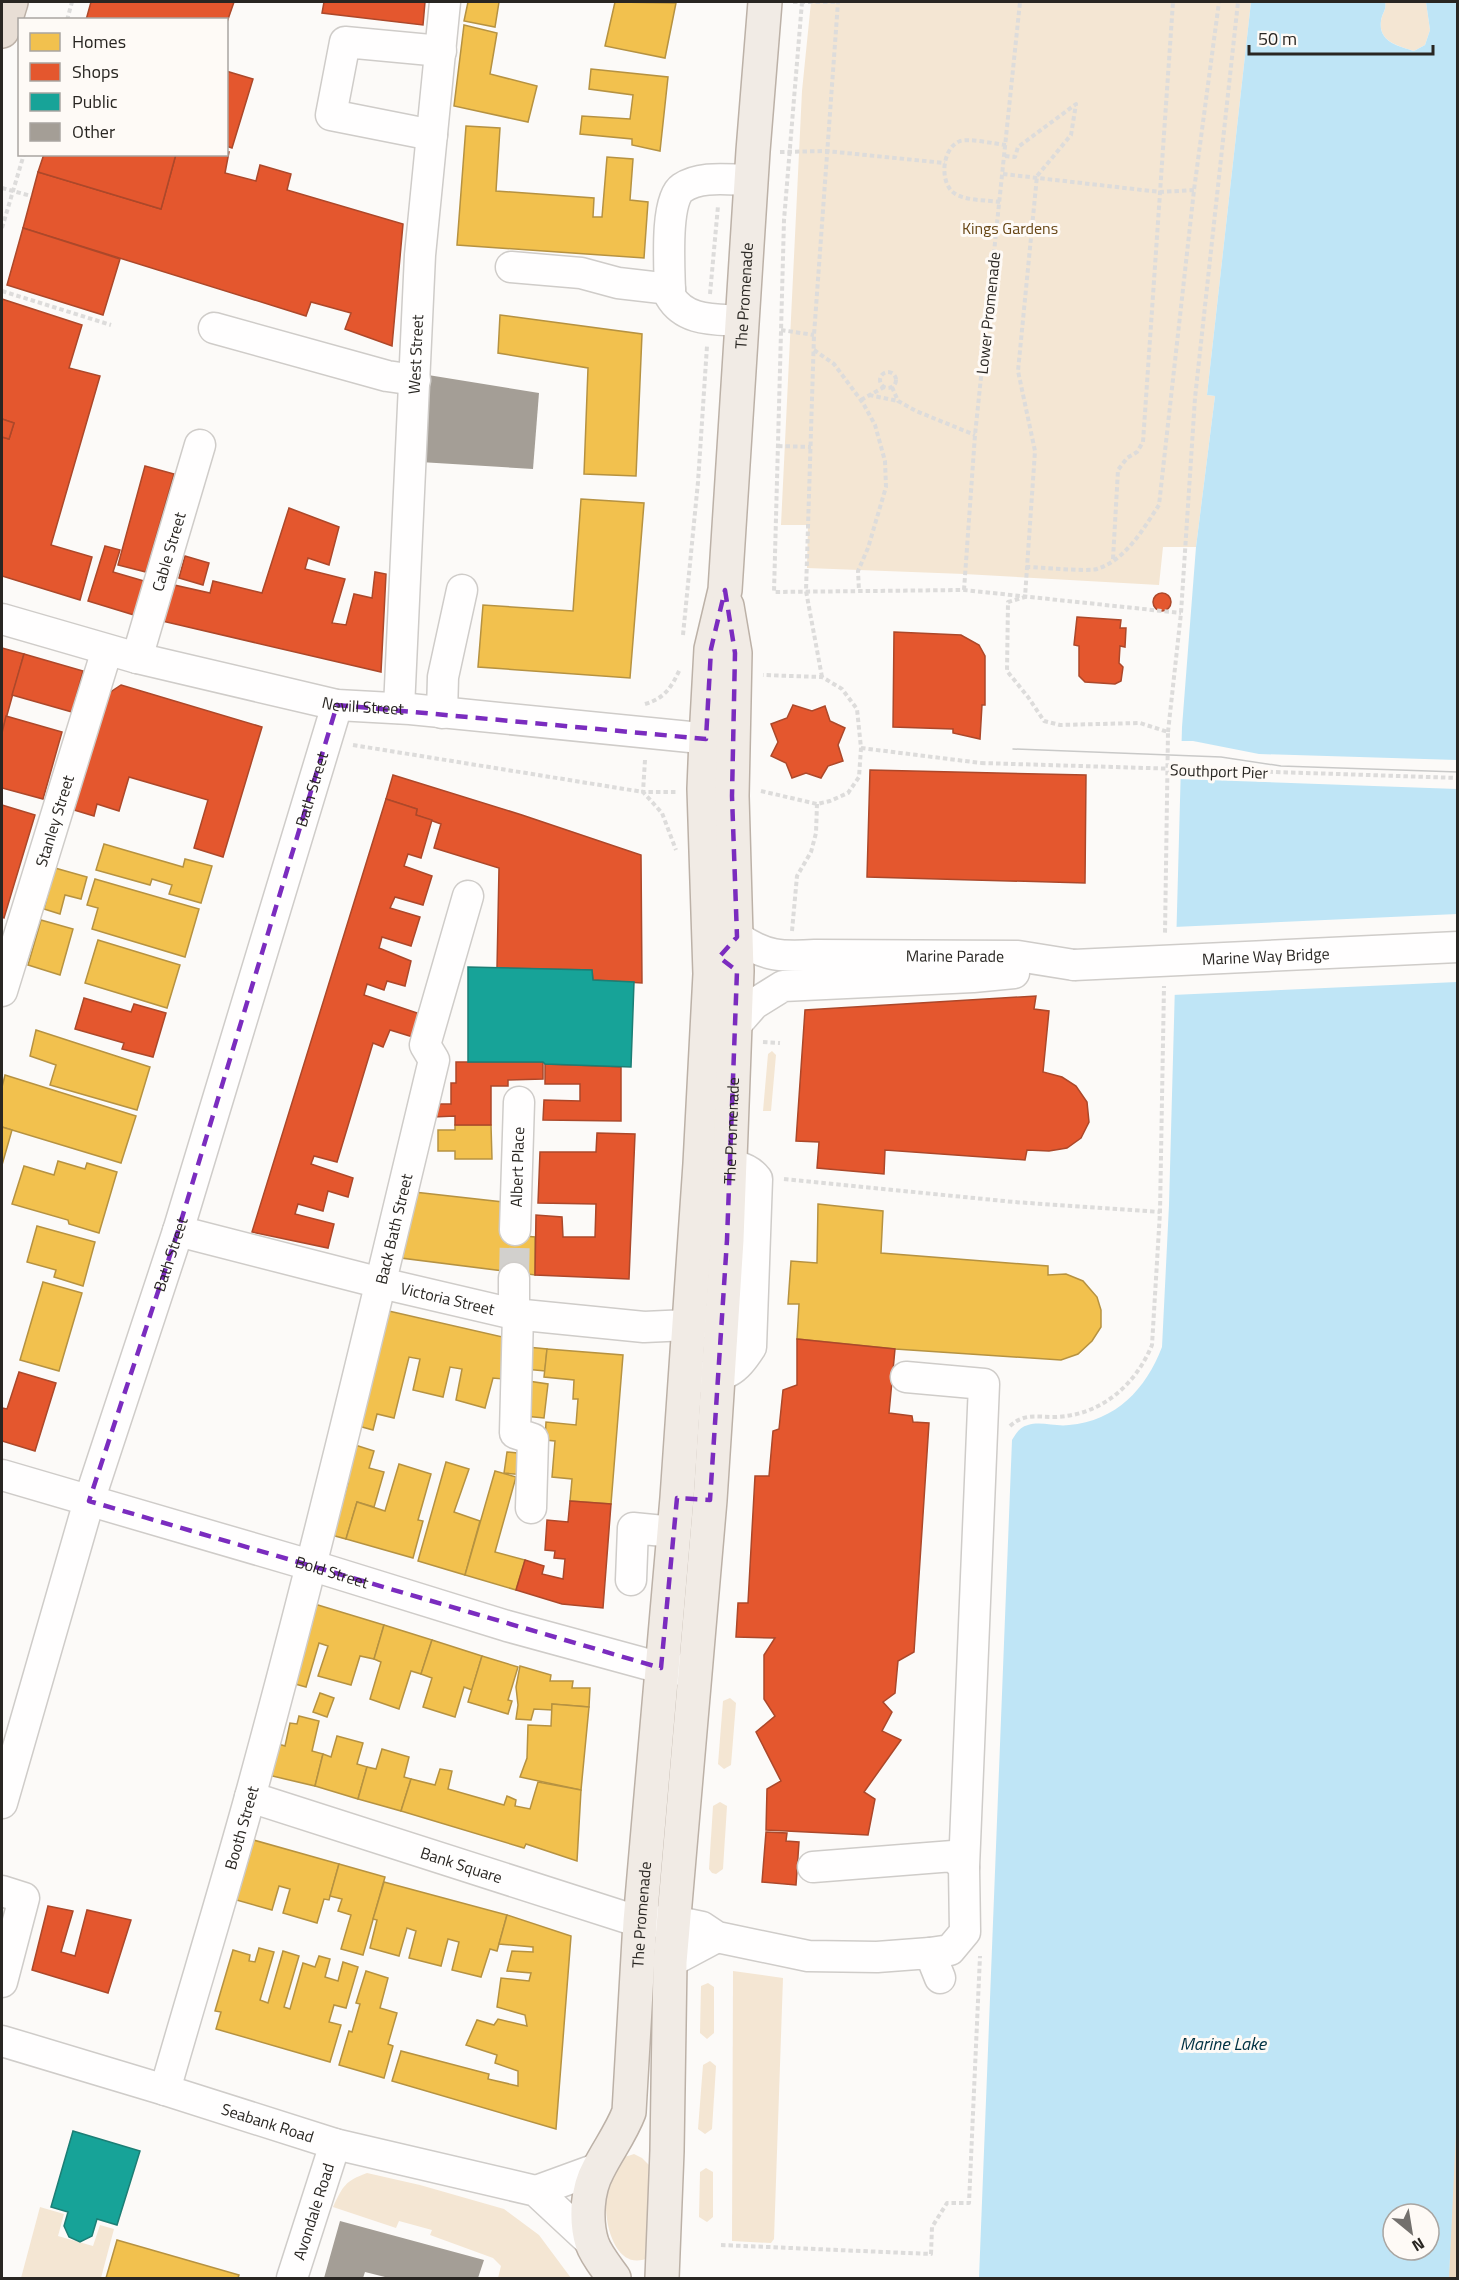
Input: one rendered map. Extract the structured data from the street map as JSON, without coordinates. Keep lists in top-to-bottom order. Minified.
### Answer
{"streets":{"main road":["The Promenade"],"street":["West Street","Cable Street","Nevill Street","Bath Street","Stanley Street","Marine Parade","Marine Way Bridge","Albert Place","Back Bath Street","Victoria Street","Bold Street","Booth Street","Bank Square","Seabank Road","Avondale Road"],"path":["Lower Promenade","Southport Pier"]},"crossings":[["The Promenade","Nevill Street"],["The Promenade","Marine Parade"],["The Promenade","Victoria Street"],["The Promenade","Bold Street"],["The Promenade","Bank Square"],["West Street","Nevill Street"],["Cable Street","Nevill Street"],["Nevill Street","Bath Street"],["Nevill Street","Stanley Street"],["Bath Street","Victoria Street"],["Bath Street","Bold Street"],["Marine Parade","Marine Way Bridge"],["Back Bath Street","Victoria Street"],["Back Bath Street","Bold Street"],["Back Bath Street","Booth Street"],["Bold Street","Booth Street"],["Booth Street","Bank Square"],["Booth Street","Seabank Road"],["Seabank Road","Avondale Road"]],"water":["Marine Lake"],"parks":["Kings Gardens"],"legend":["Homes","Shops","Public","Other"],"scale_bar":"50 m","north":"bottom right"}
